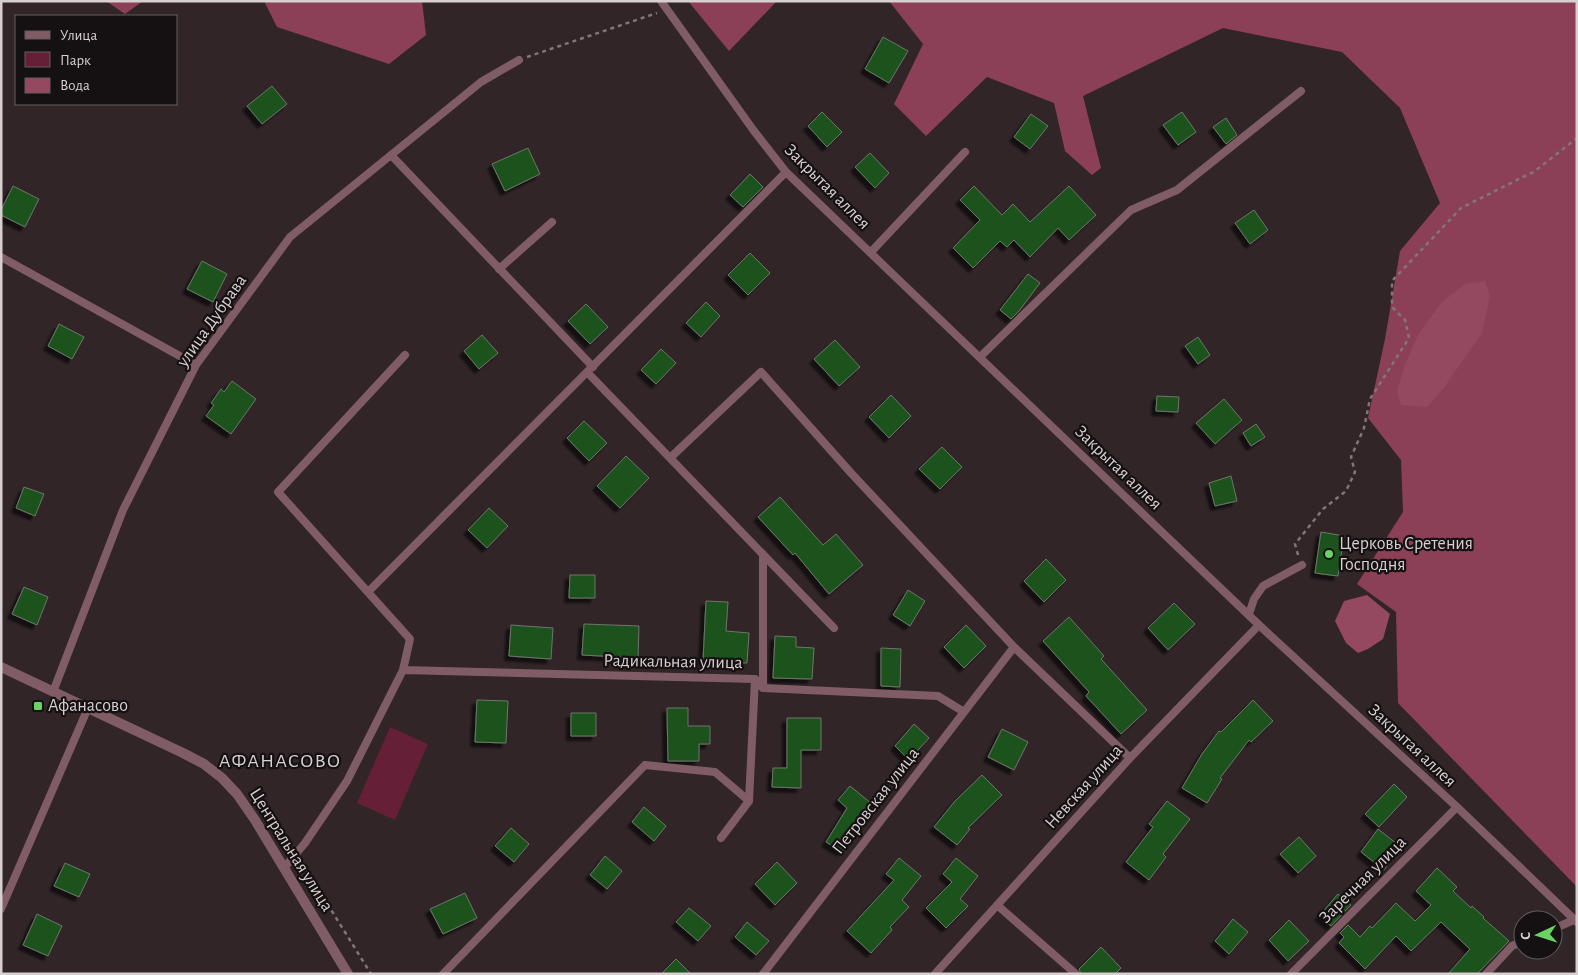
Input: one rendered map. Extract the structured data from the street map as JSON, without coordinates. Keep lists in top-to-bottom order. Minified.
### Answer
{"streets":{"street":["Центральная улица"],"lane":["Закрытая аллея","улица Дубрава","Радикальная улица","Невская улица","Петровская улица","Заречная улица"]},"crossings":[["Закрытая аллея","Невская улица"],["Закрытая аллея","Заречная улица"],["улица Дубрава","Центральная улица"],["Радикальная улица","Петровская улица"]],"districts":["АФАНАСОВО"],"places":{"other":["Церковь Сретения Господня"],"transit":["Афанасово"]},"legend":["Улица","Парк","Вода"],"north":"left"}
